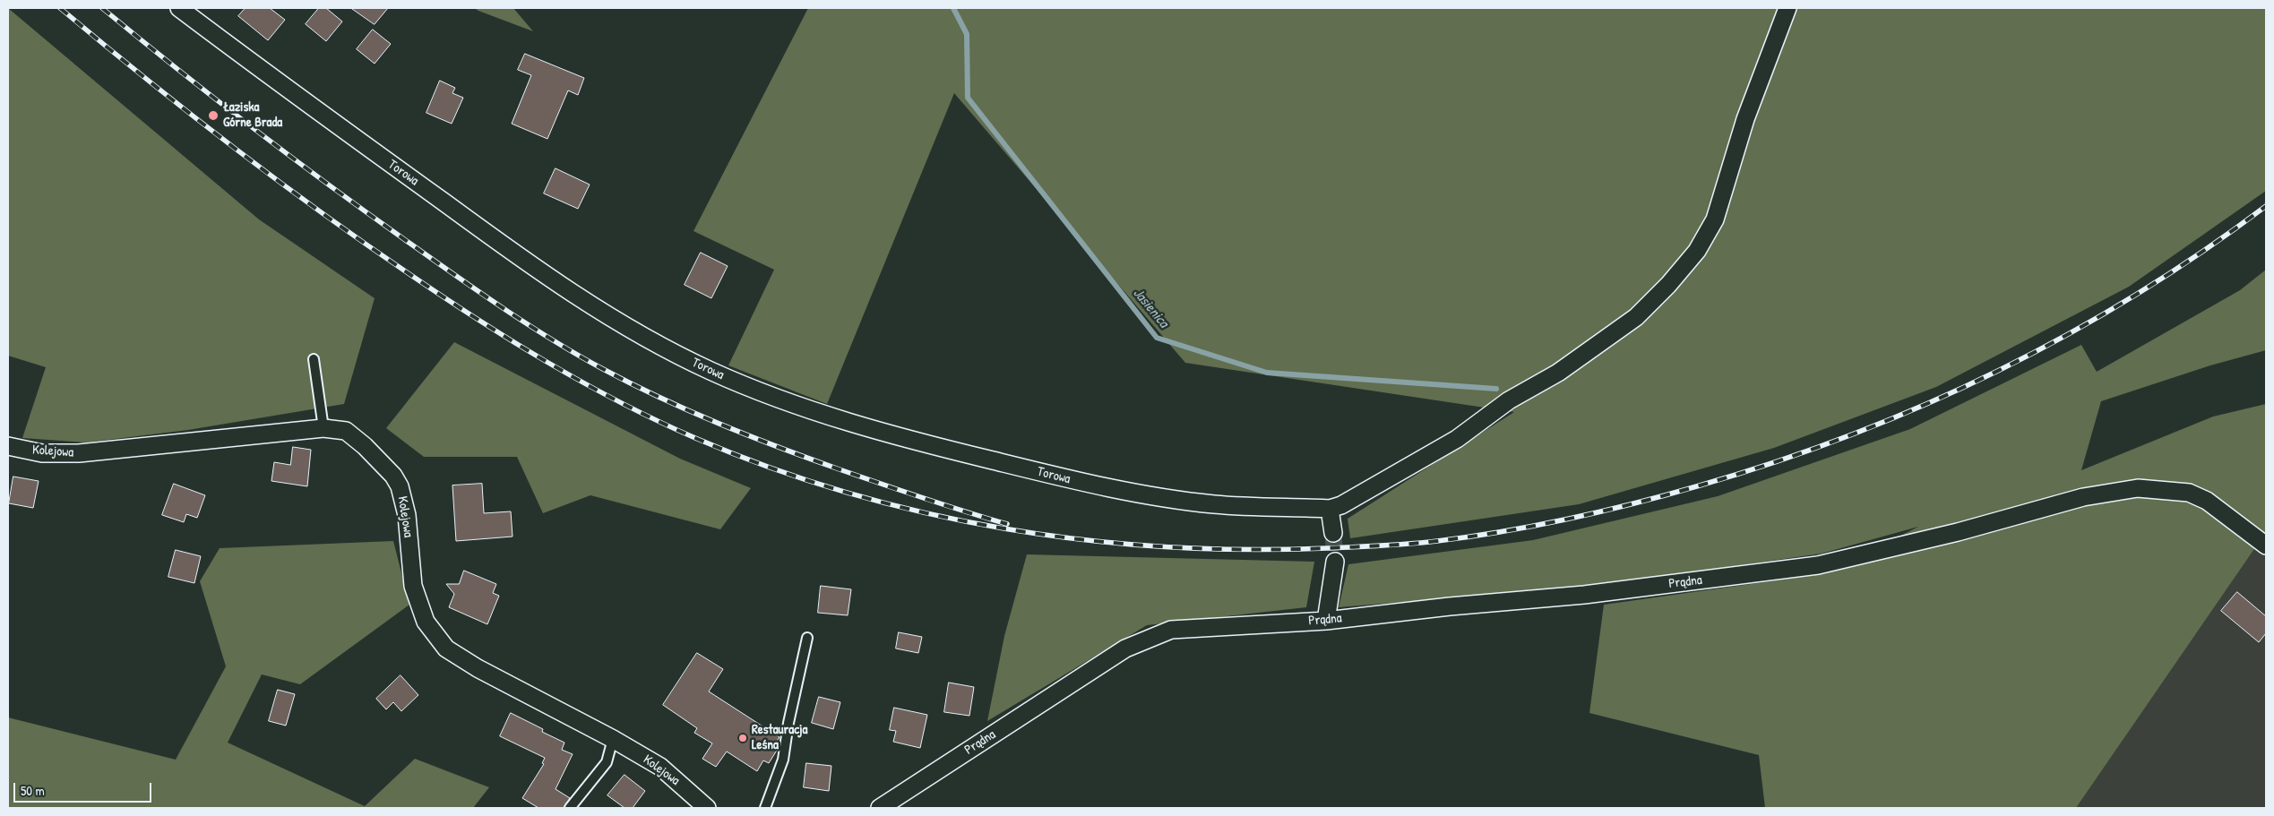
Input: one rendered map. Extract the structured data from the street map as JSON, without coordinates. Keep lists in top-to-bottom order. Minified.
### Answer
{"streets":{"street":["Torowa","Kolejowa","Prądna"]},"water":["Jasienica"],"places":["Łaziska Górne Brada","Restauracja Leśna"],"scale_bar":"50 m"}
